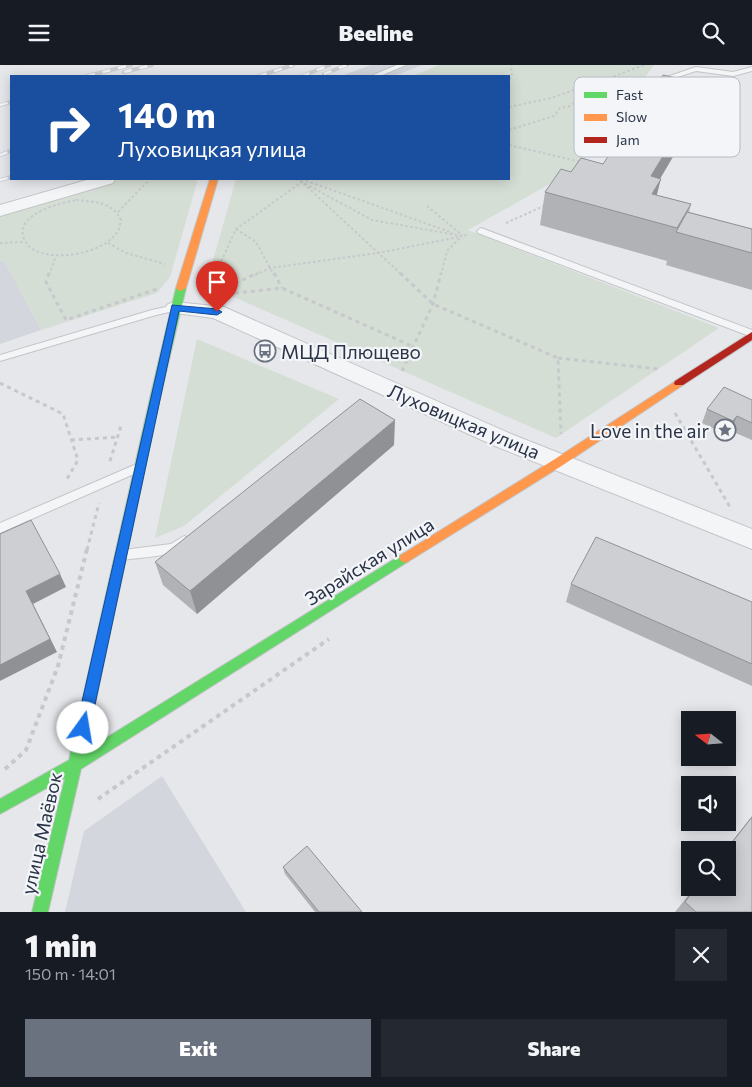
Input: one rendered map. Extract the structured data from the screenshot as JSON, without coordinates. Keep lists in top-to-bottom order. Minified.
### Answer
{"streets":{"street":["Луховицкая улица","Зарайская улица","улица Маёвок"]},"crossings":[["Луховицкая улица","Зарайская улица"],["Луховицкая улица","улица Маёвок"],["Зарайская улица","улица Маёвок"]],"places":{"bus stop":["МЦД Плющево"],"place":["Love in the air"]},"legend":["Fast","Slow","Jam"],"north":"left","page":{"header":"Beeline","turn":["140 m","Луховицкая улица"],"heading":["1 min","150 m · 14:01"],"buttons":["Exit","Share"]}}
